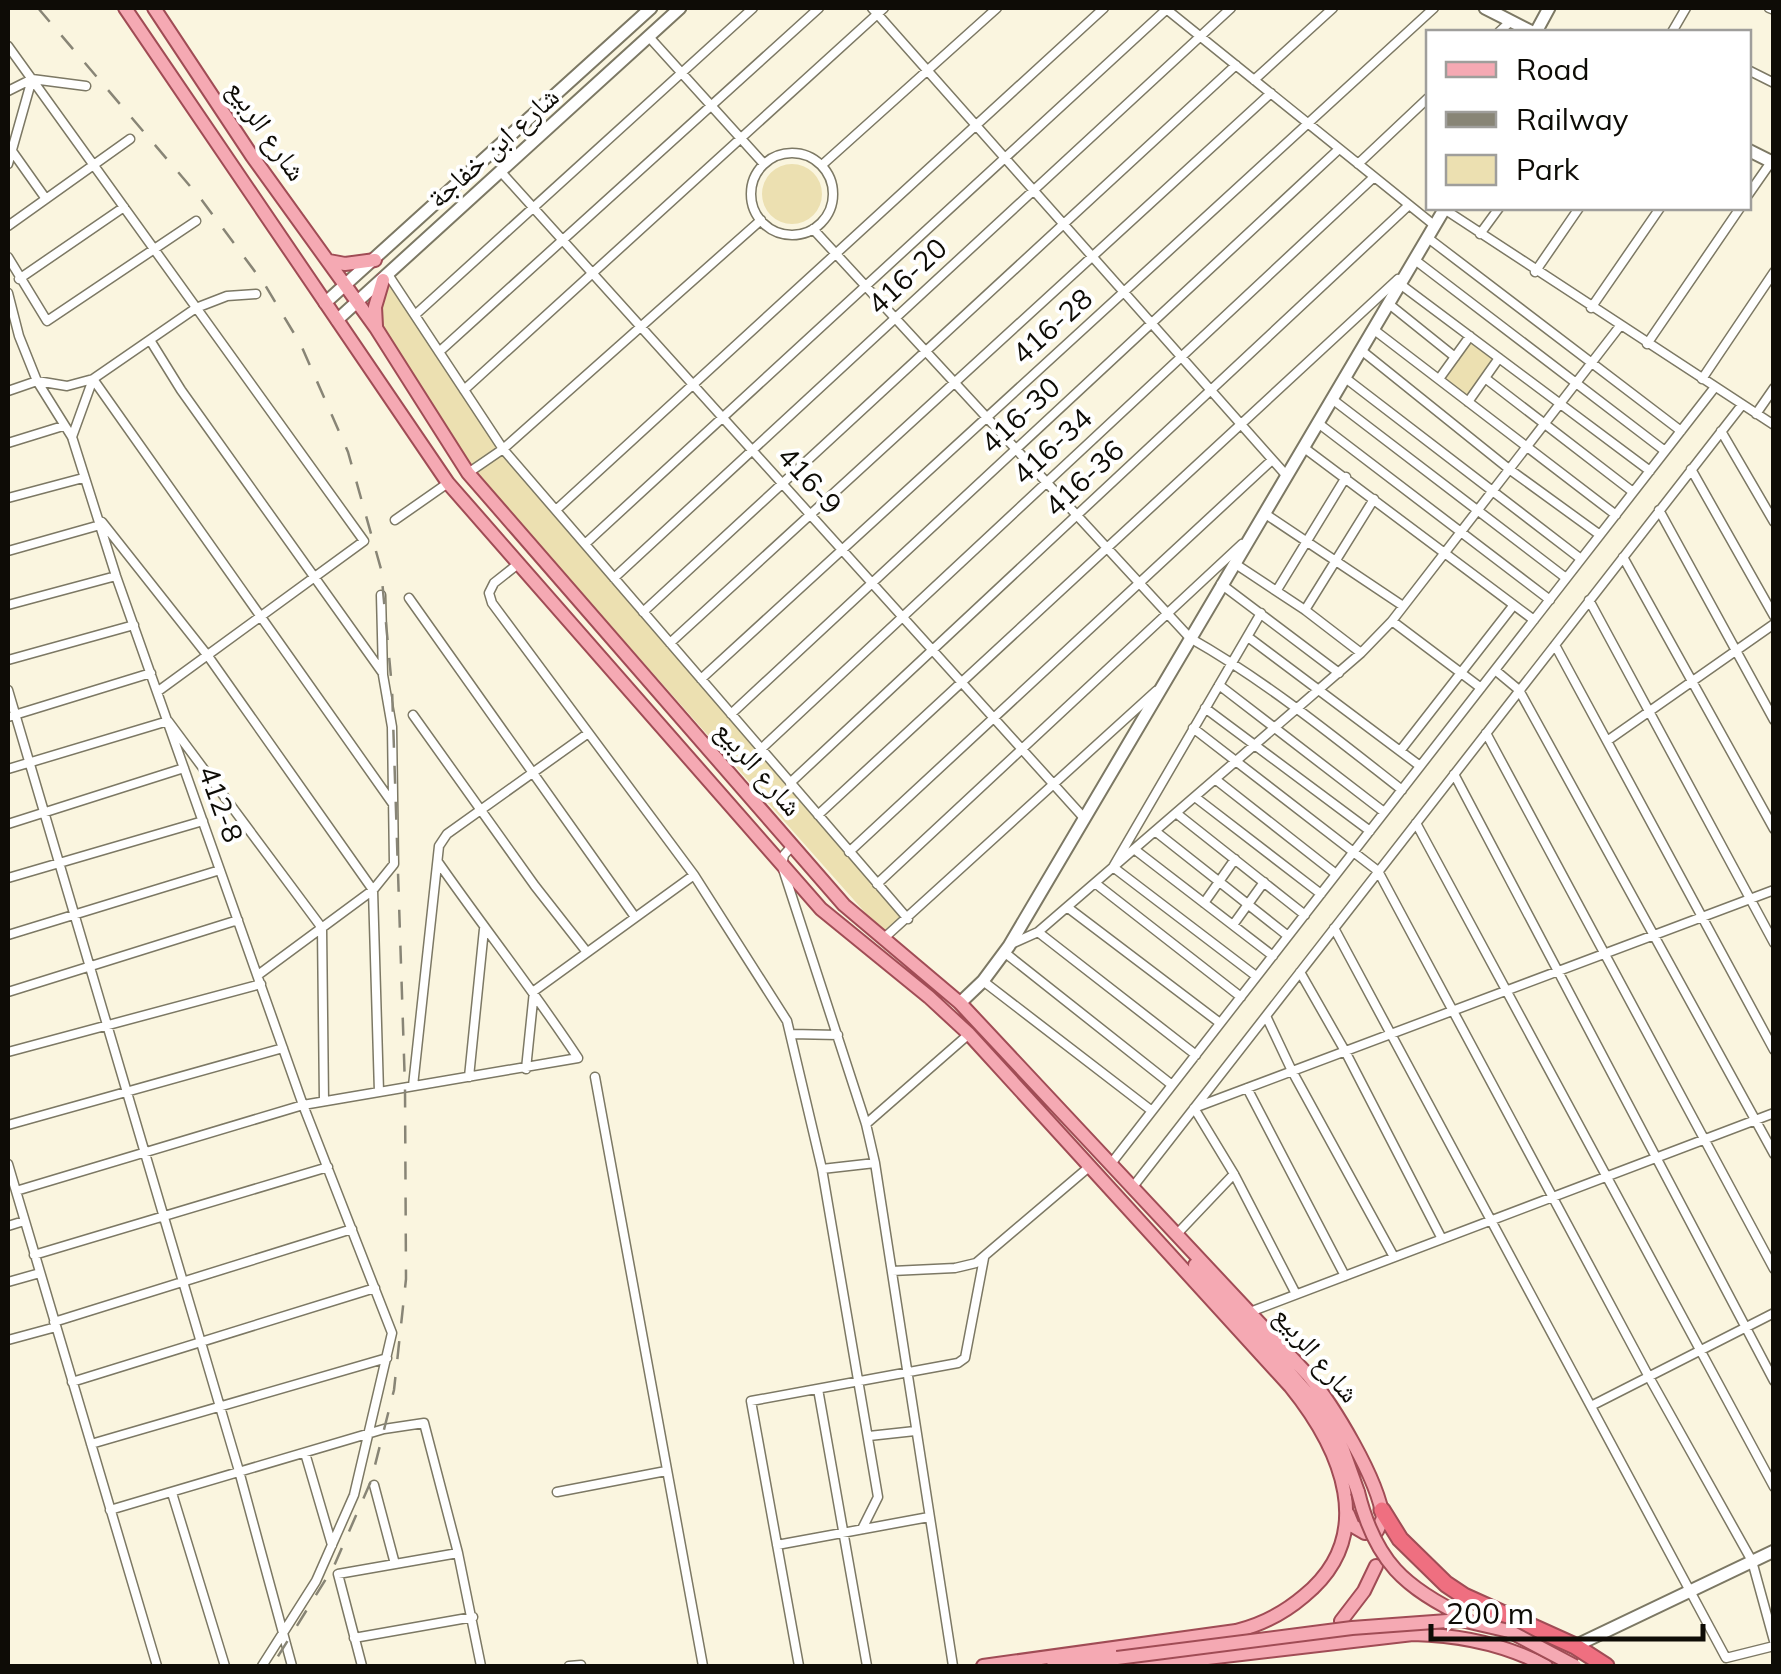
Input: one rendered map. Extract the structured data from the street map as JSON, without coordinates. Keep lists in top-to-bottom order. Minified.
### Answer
{"streets":{"main road":["شارع الربيع"],"street":["شارع ابن خفاجة","416-20","416-28","416-30","416-34","416-36","416-9","412-8"]},"crossings":[["شارع الربيع","شارع ابن خفاجة"],["شارع ابن خفاجة","416-9"],["416-20","416-9"],["416-28","416-9"],["416-30","416-9"],["416-34","416-9"],["416-36","416-9"]],"legend":["Road","Railway","Park"],"scale_bar":"200 m"}
